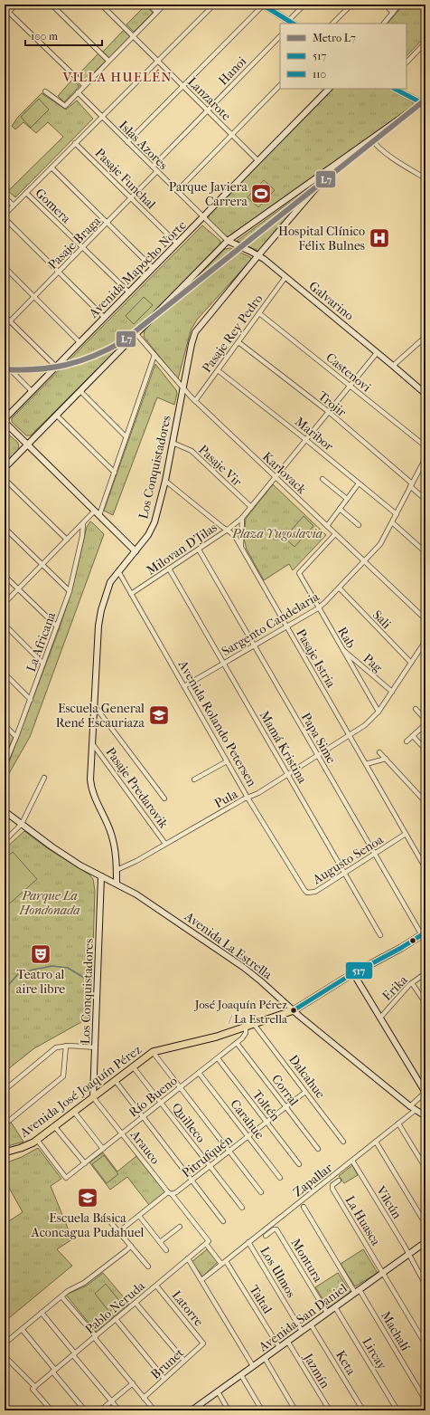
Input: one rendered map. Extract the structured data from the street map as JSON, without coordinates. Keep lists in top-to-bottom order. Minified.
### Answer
{"streets":{"main road":["Avenida José Joaquín Pérez"],"street":["Hanoi","Lanzarote","Islas Azores","Pasaje Funchal","Gomera","Pasaje Braga","Avenida Mapocho Norte","Galvarino","Pasaje Rey Pedro","Castenovi","Trojir","Maribor","Pasaje Vir","Los Conquistadores","Karlovack","Milovan D'Jilas","Sali","Sargento Candelaria","Rab","La Africana","Pasaje Istria","Pag","Avenida Rolando Petersen","Papa Sime","Mamá Kristina","Pasaje Predarovik","Pula","Augusto Senoa","Avenida La Estrella","Erika","Dalcahue","Corral","Río Bueno","Toltén","Carahue","Quilleco","Arauco","Pitrufquén","Zapallar","Vilcún","La Huasca","Montura","Los Ulmos","Taltal","Pablo Neruda","Latorre","Avenida San Daniel","Machalí","Lircay","Keta","Brunet","Jazmín"]},"crossings":[["Hanoi","Lanzarote"],["Hanoi","Islas Azores"],["Lanzarote","Avenida Mapocho Norte"],["Islas Azores","Pasaje Braga"],["Islas Azores","Avenida Mapocho Norte"],["Islas Azores","Galvarino"],["Pasaje Funchal","Pasaje Braga"],["Pasaje Funchal","Avenida Mapocho Norte"],["Gomera","Pasaje Braga"],["Gomera","Avenida Mapocho Norte"],["Galvarino","Pasaje Rey Pedro"],["Galvarino","Los Conquistadores"],["Galvarino","Milovan D'Jilas"],["Pasaje Rey Pedro","Castenovi"],["Pasaje Rey Pedro","Trojir"],["Pasaje Rey Pedro","Maribor"],["Pasaje Rey Pedro","Karlovack"],["Castenovi","Milovan D'Jilas"],["Trojir","Milovan D'Jilas"],["Trojir","Sargento Candelaria"],["Maribor","Milovan D'Jilas"],["Maribor","Sargento Candelaria"],["Pasaje Vir","Los Conquistadores"],["Pasaje Vir","Milovan D'Jilas"],["Los Conquistadores","Karlovack"],["Los Conquistadores","Pasaje Istria"],["Los Conquistadores","Avenida Rolando Petersen"],["Los Conquistadores","Pasaje Predarovik"],["Los Conquistadores","Pula"],["Los Conquistadores","Avenida La Estrella"],["Los Conquistadores","Avenida José Joaquín Pérez"],["Los Conquistadores","Arauco"],["Karlovack","Milovan D'Jilas"],["Karlovack","Sargento Candelaria"],["Karlovack","Rab"],["Milovan D'Jilas","Pasaje Istria"],["Milovan D'Jilas","Avenida Rolando Petersen"],["Milovan D'Jilas","Papa Sime"],["Milovan D'Jilas","Mamá Kristina"],["Sali","Sargento Candelaria"],["Sali","Pula"],["Sargento Candelaria","Rab"],["Sargento Candelaria","Pasaje Istria"],["Sargento Candelaria","Avenida Rolando Petersen"],["Sargento Candelaria","Papa Sime"],["Sargento Candelaria","Mamá Kristina"],["Rab","Pag"],["Rab","Pula"],["Pasaje Istria","Pula"],["Pasaje Istria","Augusto Senoa"],["Pag","Pula"],["Avenida Rolando Petersen","Pula"],["Avenida Rolando Petersen","Augusto Senoa"],["Papa Sime","Pula"],["Papa Sime","Augusto Senoa"],["Papa Sime","Avenida José Joaquín Pérez"],["Mamá Kristina","Pula"],["Mamá Kristina","Augusto Senoa"],["Pasaje Predarovik","Pula"],["Avenida La Estrella","Avenida José Joaquín Pérez"],["Avenida La Estrella","Zapallar"],["Dalcahue","Avenida José Joaquín Pérez"],["Dalcahue","Pitrufquén"],["Corral","Río Bueno"],["Corral","Pitrufquén"],["Avenida José Joaquín Pérez","Río Bueno"],["Avenida José Joaquín Pérez","Quilleco"],["Avenida José Joaquín Pérez","Arauco"],["Río Bueno","Toltén"],["Río Bueno","Carahue"],["Río Bueno","Quilleco"],["Río Bueno","Arauco"],["Toltén","Pitrufquén"],["Carahue","Pitrufquén"],["Quilleco","Pitrufquén"],["Arauco","Pitrufquén"],["Arauco","Pablo Neruda"],["Zapallar","Vilcún"],["Zapallar","Los Ulmos"],["Zapallar","Taltal"],["Vilcún","Avenida San Daniel"],["La Huasca","Avenida San Daniel"],["Montura","Avenida San Daniel"],["Los Ulmos","Avenida San Daniel"],["Taltal","Avenida San Daniel"],["Pablo Neruda","Latorre"],["Latorre","Brunet"],["Avenida San Daniel","Machalí"],["Avenida San Daniel","Lircay"],["Avenida San Daniel","Keta"],["Avenida San Daniel","Jazmín"]],"districts":["VILLA HUELÉN"],"parks":["Plaza Yugoslavia","Parque La Hondonada"],"places":{"sports":["Parque Javiera Carrera"],"hospital":["Hospital Clínico Félix Bulnes"],"school or university":["Escuela General René Escauriaza","Escuela Básica Aconcagua Pudahuel"],"theatre":["Teatro al aire libre"],"other":["José Joaquín Pérez / La Estrella"]},"lines":["transit line 110","metro line L7","transit line 517"],"legend":["Metro L7","517","110"],"scale_bar":"100 m"}
